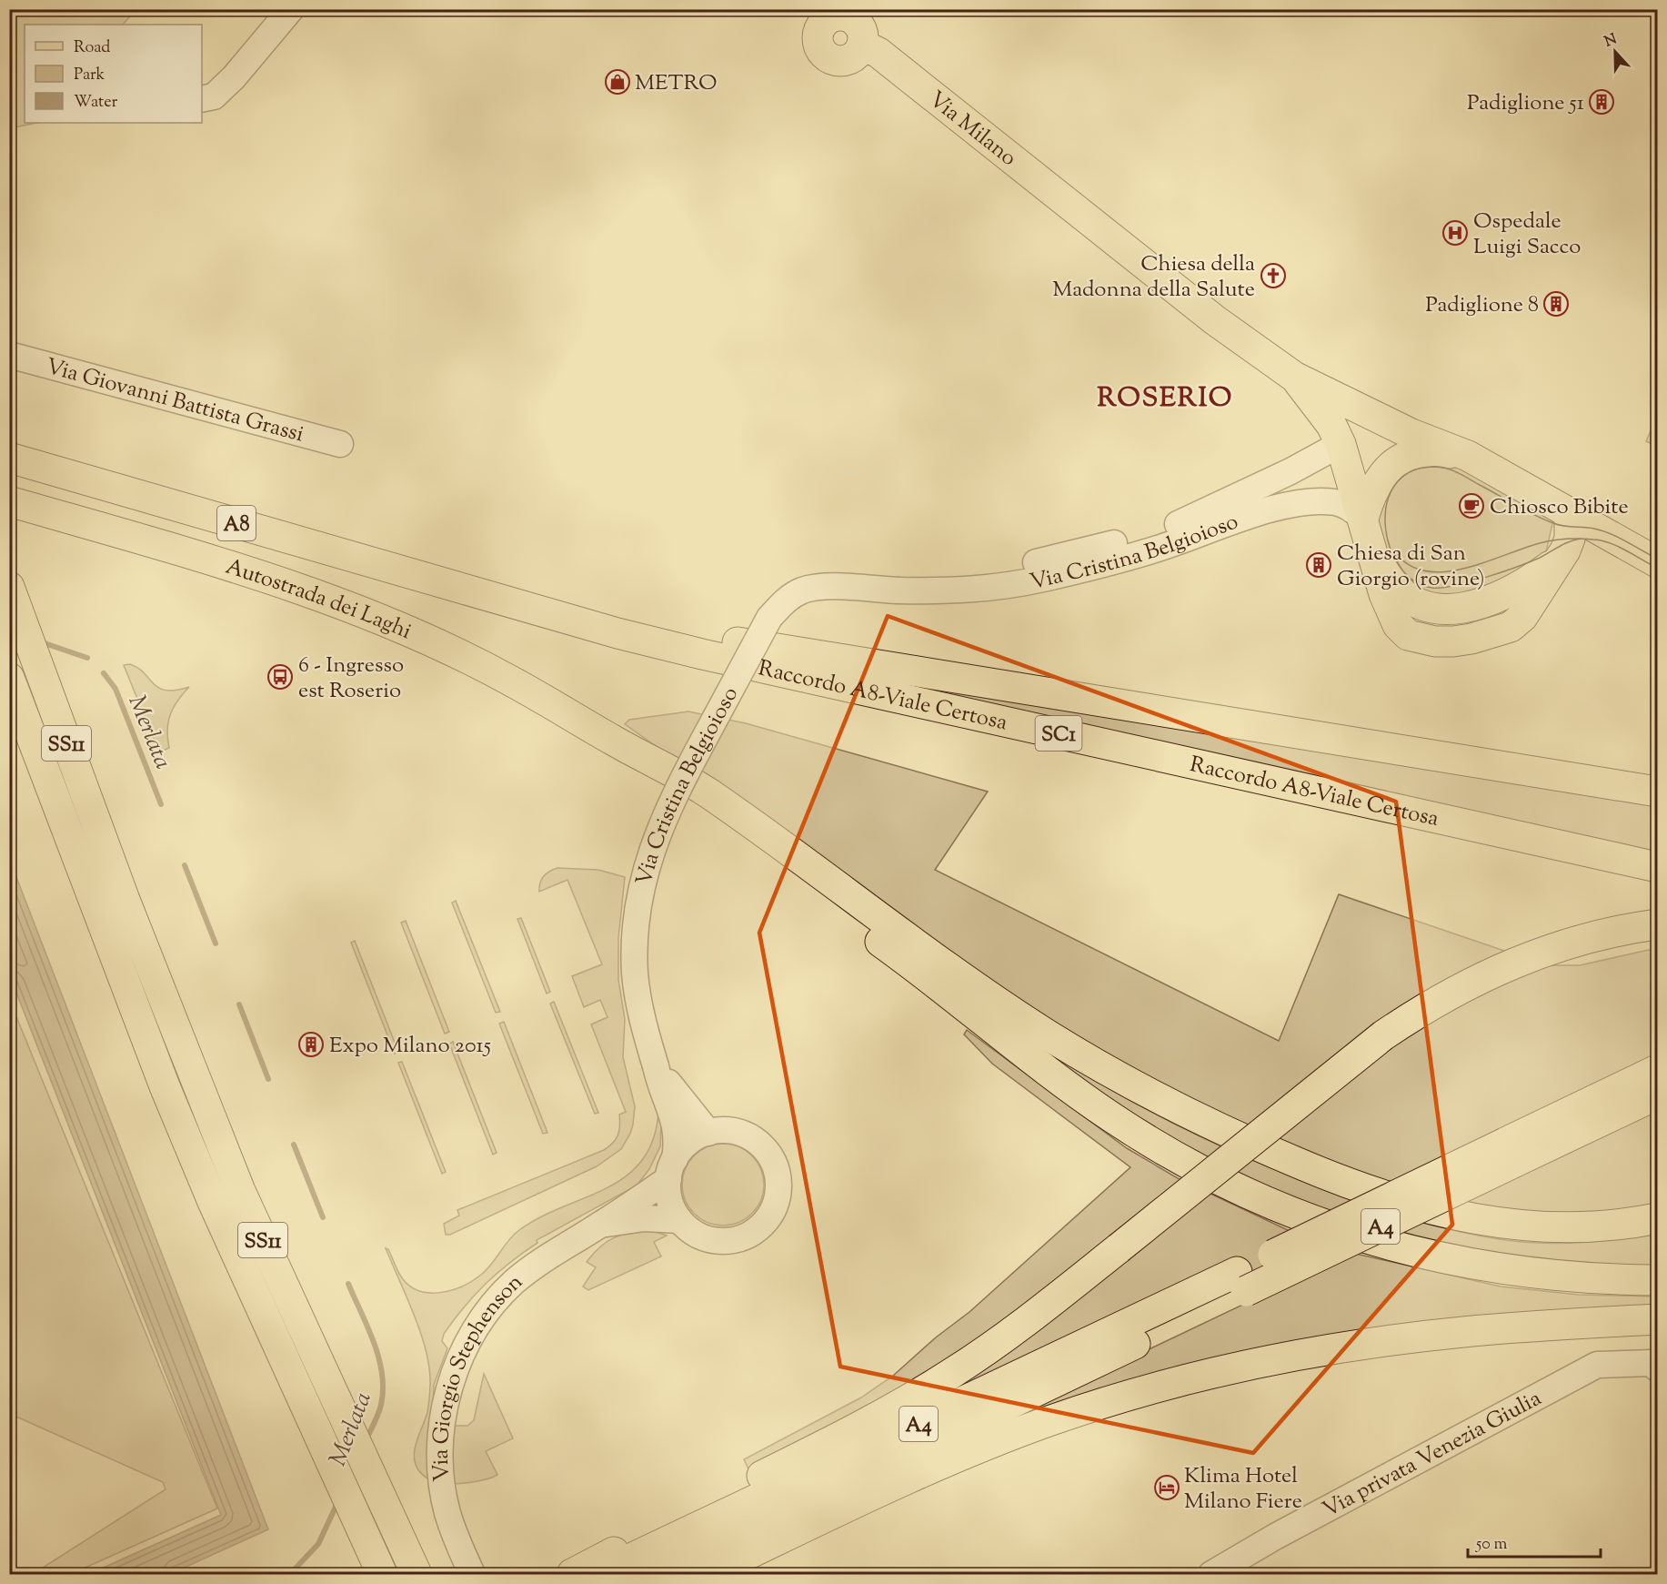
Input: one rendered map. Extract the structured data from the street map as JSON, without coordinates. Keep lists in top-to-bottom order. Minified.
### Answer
{"streets":{"main road":["Via Milano","A8","Autostrada dei Laghi","Raccordo A8-Viale Certosa","SC1","SS11","A4"],"street":["Via Giovanni Battista Grassi","Via Cristina Belgioioso","Via Giorgio Stephenson","Via privata Venezia Giulia"]},"crossings":[["Via Cristina Belgioioso","Via Giorgio Stephenson"],["Autostrada dei Laghi","Raccordo A8-Viale Certosa"]],"districts":["ROSERIO"],"water":["Merlata"],"places":{"shop":["METRO"],"building":["Padiglione 51","Padiglione 8","Chiesa di San Giorgio (rovine)","Expo Milano 2015"],"hospital":["Ospedale Luigi Sacco"],"church":["Chiesa della Madonna della Salute"],"cafe":["Chiosco Bibite"],"bus stop":["6 - Ingresso est Roserio"],"hotel":["Klima Hotel Milano Fiere"]},"legend":["Road","Park","Water"],"scale_bar":"50 m","north":"top"}
